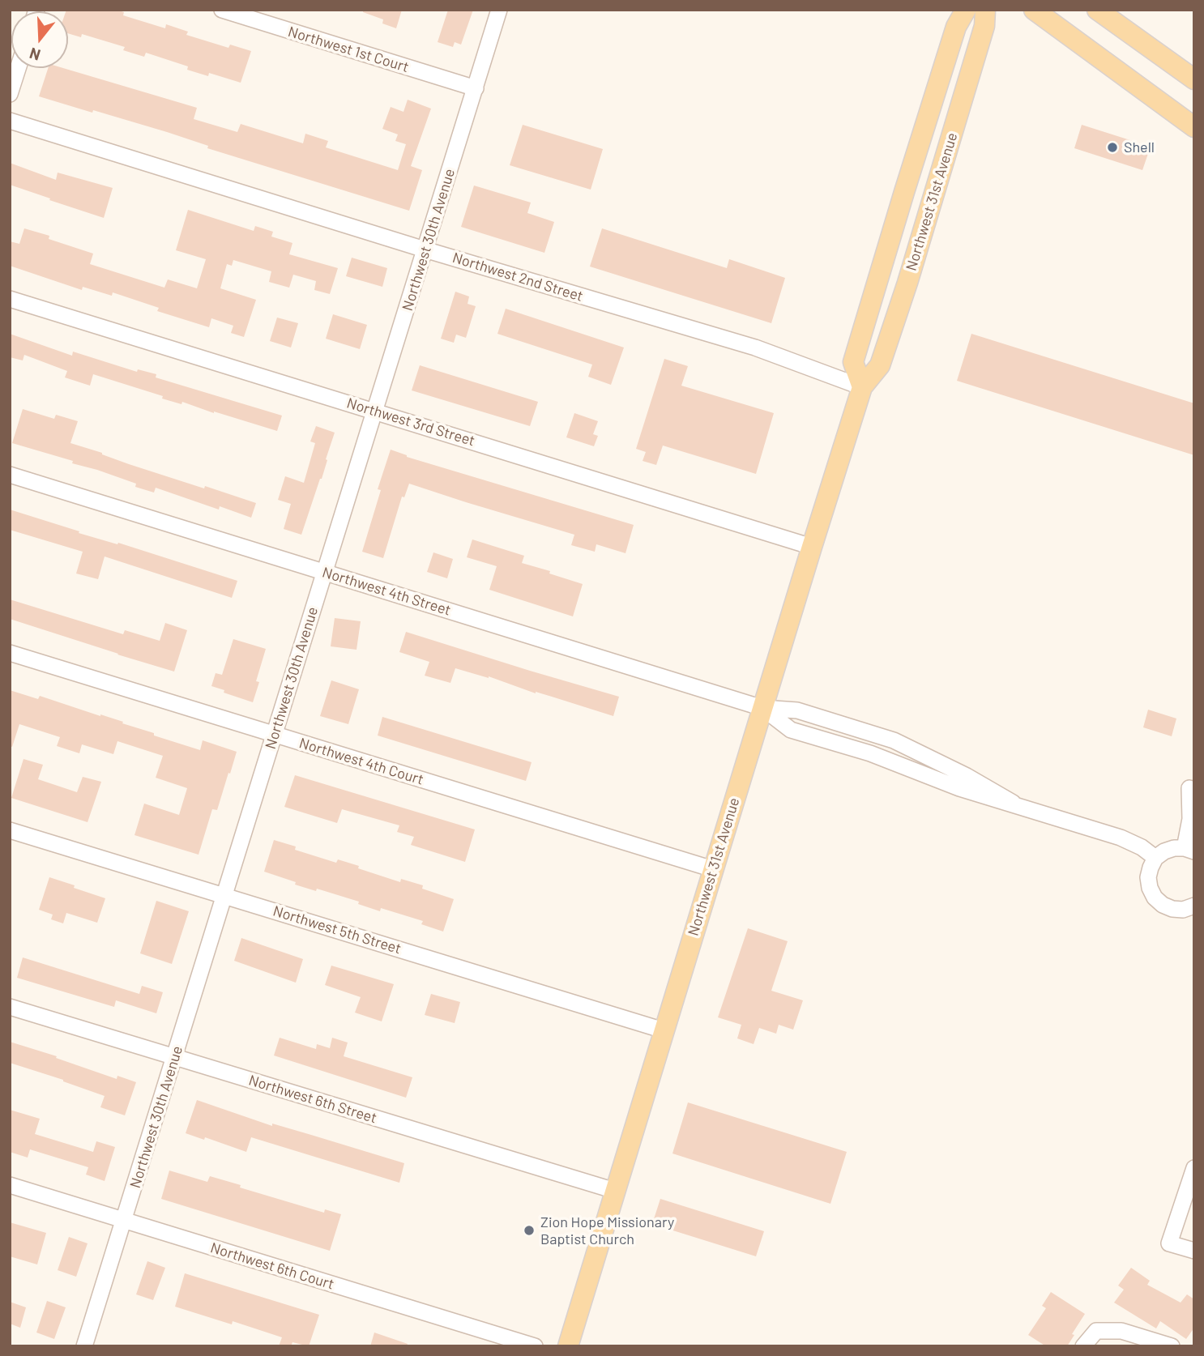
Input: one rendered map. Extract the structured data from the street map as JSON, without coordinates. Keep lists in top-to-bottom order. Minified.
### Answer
{"streets":{"main road":["Northwest 31st Avenue"],"street":["Northwest 1st Court","Northwest 30th Avenue","Northwest 2nd Street","Northwest 3rd Street","Northwest 4th Street","Northwest 4th Court","Northwest 5th Street","Northwest 6th Street","Northwest 6th Court"]},"crossings":[["Northwest 1st Court","Northwest 30th Avenue"],["Northwest 31st Avenue","Northwest 2nd Street"],["Northwest 31st Avenue","Northwest 3rd Street"],["Northwest 31st Avenue","Northwest 4th Street"],["Northwest 31st Avenue","Northwest 4th Court"],["Northwest 31st Avenue","Northwest 5th Street"],["Northwest 31st Avenue","Northwest 6th Street"],["Northwest 30th Avenue","Northwest 2nd Street"],["Northwest 30th Avenue","Northwest 3rd Street"],["Northwest 30th Avenue","Northwest 4th Street"],["Northwest 30th Avenue","Northwest 4th Court"],["Northwest 30th Avenue","Northwest 5th Street"],["Northwest 30th Avenue","Northwest 6th Street"],["Northwest 30th Avenue","Northwest 6th Court"]],"places":["Shell","Zion Hope Missionary Baptist Church"],"north":"bottom"}
